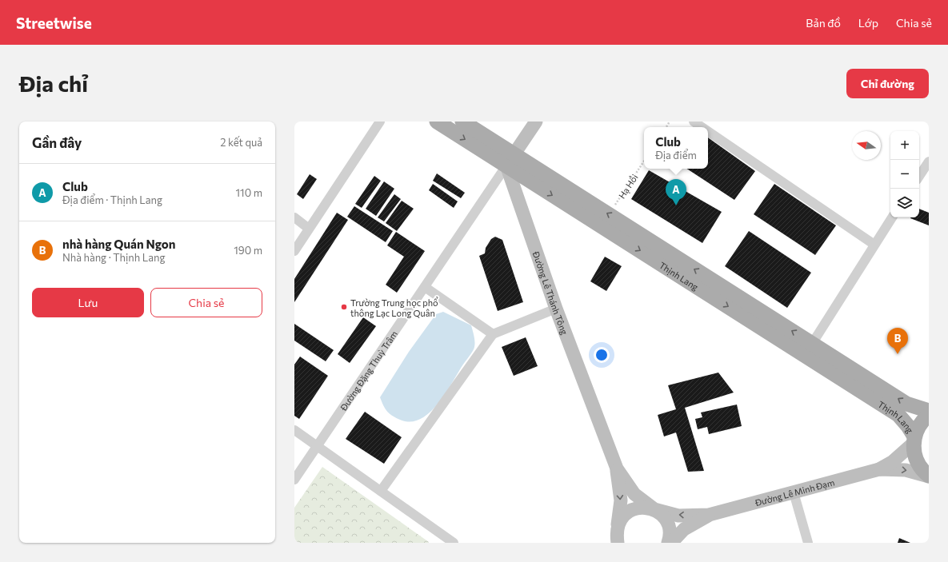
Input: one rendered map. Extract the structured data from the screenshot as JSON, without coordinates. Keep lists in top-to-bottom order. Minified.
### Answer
{"streets":{"main road":["Thịnh Lang","Đường Lê Thánh Tông","Đường Lê Minh Đạm"],"street":["Đường Đặng Thuỳ Trâm"],"path":["Hạ Hồi"]},"crossings":[["Hạ Hồi","Thịnh Lang"],["Thịnh Lang","Đường Lê Thánh Tông"],["Thịnh Lang","Đường Đặng Thuỳ Trâm"],["Thịnh Lang","Đường Lê Minh Đạm"],["Đường Lê Thánh Tông","Đường Đặng Thuỳ Trâm"]],"places":["Trường Trung học phổ thông Lạc Long Quân"],"north":"left","page":{"header":"Streetwise","nav":["Bản đồ","Lớp","Chia sẻ"],"buttons":["Chỉ đường",["Lưu","Chia sẻ"]],"title":"Địa chỉ","heading":["Gần đây","2 kết quả"],"popup":["Club","Địa điểm"],"map_buttons":["+","−"],"list":[{"mark":"A","name":"Club","note":"Địa điểm · Thịnh Lang","value":"110 m"},{"mark":"B","name":"nhà hàng Quán Ngon","note":"Nhà hàng · Thịnh Lang","value":"190 m"}],"pins":["A","B"]}}
